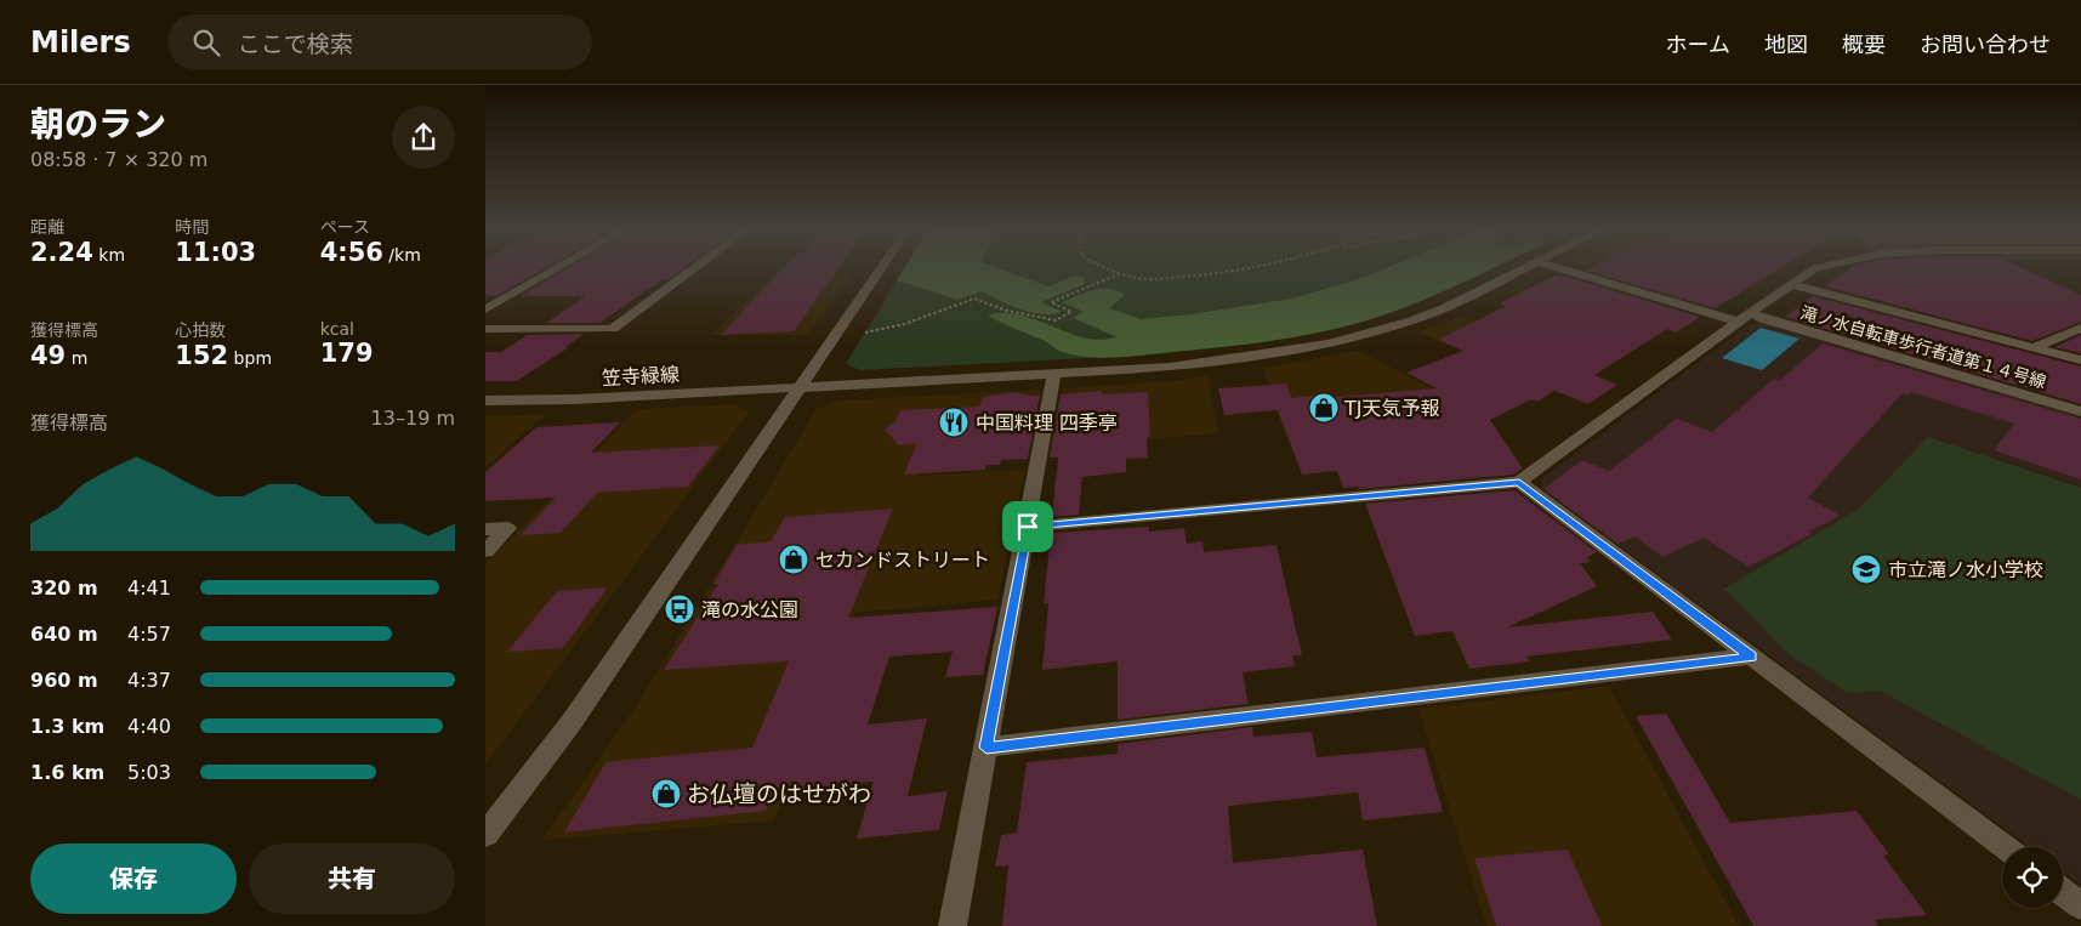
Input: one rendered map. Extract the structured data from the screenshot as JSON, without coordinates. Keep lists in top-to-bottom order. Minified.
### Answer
{"streets":{"street":["滝ノ水自転車歩行者道第１４号線","笠寺緑線"]},"places":{"shop":["TJ天気予報","セカンドストリート","お仏壇のはせがわ"],"restaurant":["中国料理 四季亭"],"school or university":["市立滝ノ水小学校"],"bus stop":["滝の水公園"]},"page":{"header":"Milers","search":"ここで検索","nav":["ホーム","地図","概要","お問い合わせ"],"heading":["朝のラン","08:58 · 7 × 320 m"],"stats":[["距離","2.24 km"],["時間","11:03"],["ペース","4:56 /km"],["獲得標高","49 m"],["心拍数","152 bpm"],["kcal","179"]],"chart":["獲得標高","13–19 m"],"list":[{"name":"320 m","note":"4:41"},{"name":"640 m","note":"4:57"},{"name":"960 m","note":"4:37"},{"name":"1.3 km","note":"4:40"},{"name":"1.6 km","note":"5:03"}],"buttons":["保存","共有"]}}
